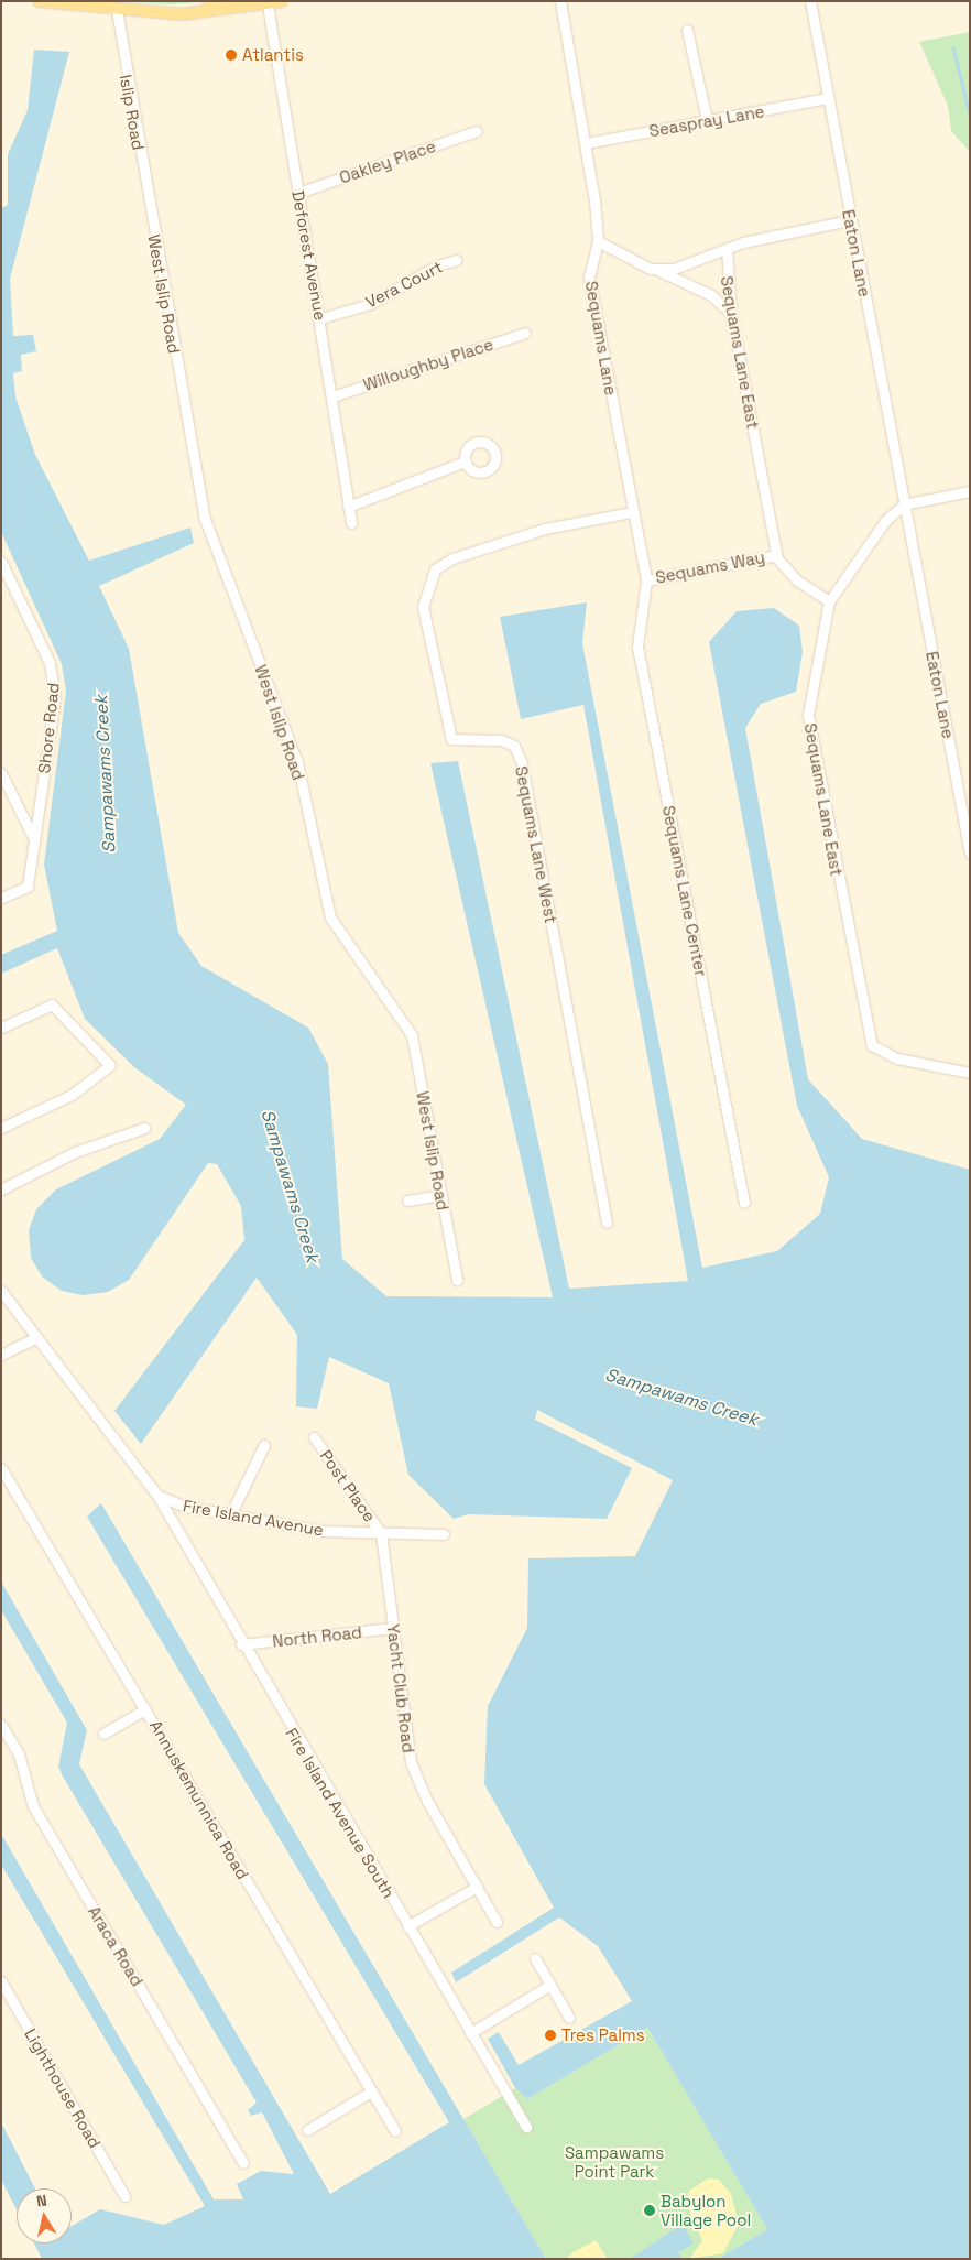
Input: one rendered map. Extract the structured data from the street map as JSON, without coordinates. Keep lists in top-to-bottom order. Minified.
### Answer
{"streets":{"street":["Islip Road","Seaspray Lane","Oakley Place","Eaton Lane","Deforest Avenue","Vera Court","West Islip Road","Sequams Lane","Sequams Lane East","Willoughby Place","Sequams Way","Shore Road","Sequams Lane West","Sequams Lane Center","Post Place","Fire Island Avenue","North Road","Yacht Club Road","Annuskemunnica Road","Fire Island Avenue South","Araca Road","Lighthouse Road"]},"crossings":[["Islip Road","West Islip Road"],["Seaspray Lane","Eaton Lane"],["Seaspray Lane","Sequams Lane"],["Oakley Place","Deforest Avenue"],["Deforest Avenue","Vera Court"],["Deforest Avenue","Willoughby Place"],["Sequams Lane","Sequams Way"],["Sequams Lane","Sequams Lane West"],["Sequams Lane East","Sequams Way"],["Sequams Way","Sequams Lane West"],["Sequams Way","Sequams Lane Center"],["Post Place","Fire Island Avenue"],["Post Place","Yacht Club Road"],["Fire Island Avenue","Yacht Club Road"],["Fire Island Avenue","Fire Island Avenue South"],["North Road","Yacht Club Road"],["North Road","Fire Island Avenue South"]],"water":["Sampawams Creek"],"parks":["Sampawams Point Park"],"places":["Atlantis","Tres Palms","Babylon Village Pool"],"north":"top"}
